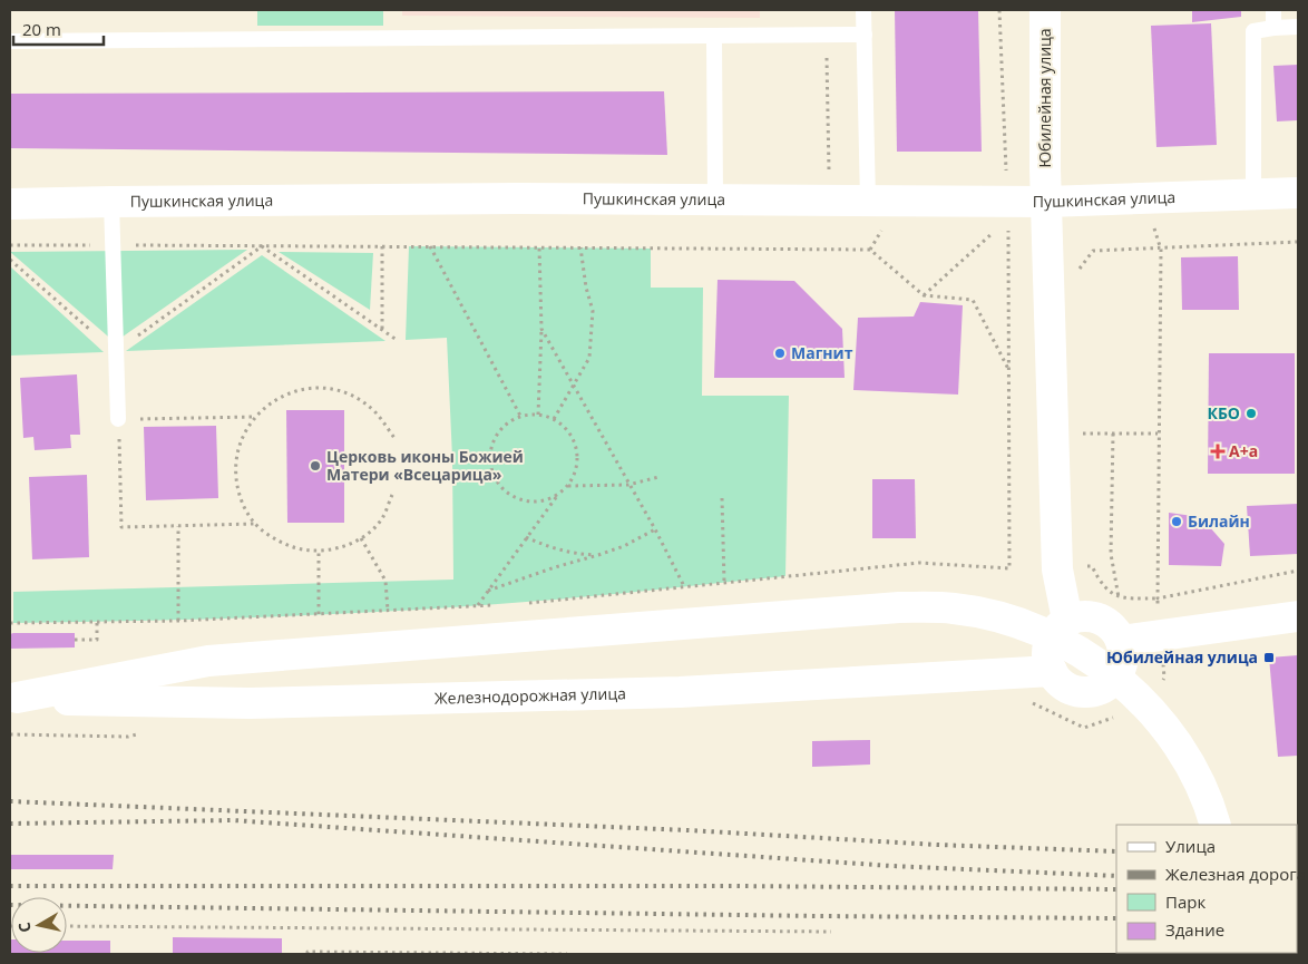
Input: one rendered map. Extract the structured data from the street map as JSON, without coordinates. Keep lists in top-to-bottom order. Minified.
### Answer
{"streets":{"main road":["Юбилейная улица","Пушкинская улица","Железнодорожная улица"]},"crossings":[["Юбилейная улица","Пушкинская улица"],["Юбилейная улица","Железнодорожная улица"]],"places":{"other":["Магнит","КБО","Церковь иконы Божией Матери «Всецарица»","Билайн"],"health":["А+а"],"transit":["Юбилейная улица"]},"legend":["Улица","Железная дорога","Парк","Здание"],"scale_bar":"20 m","north":"left"}
